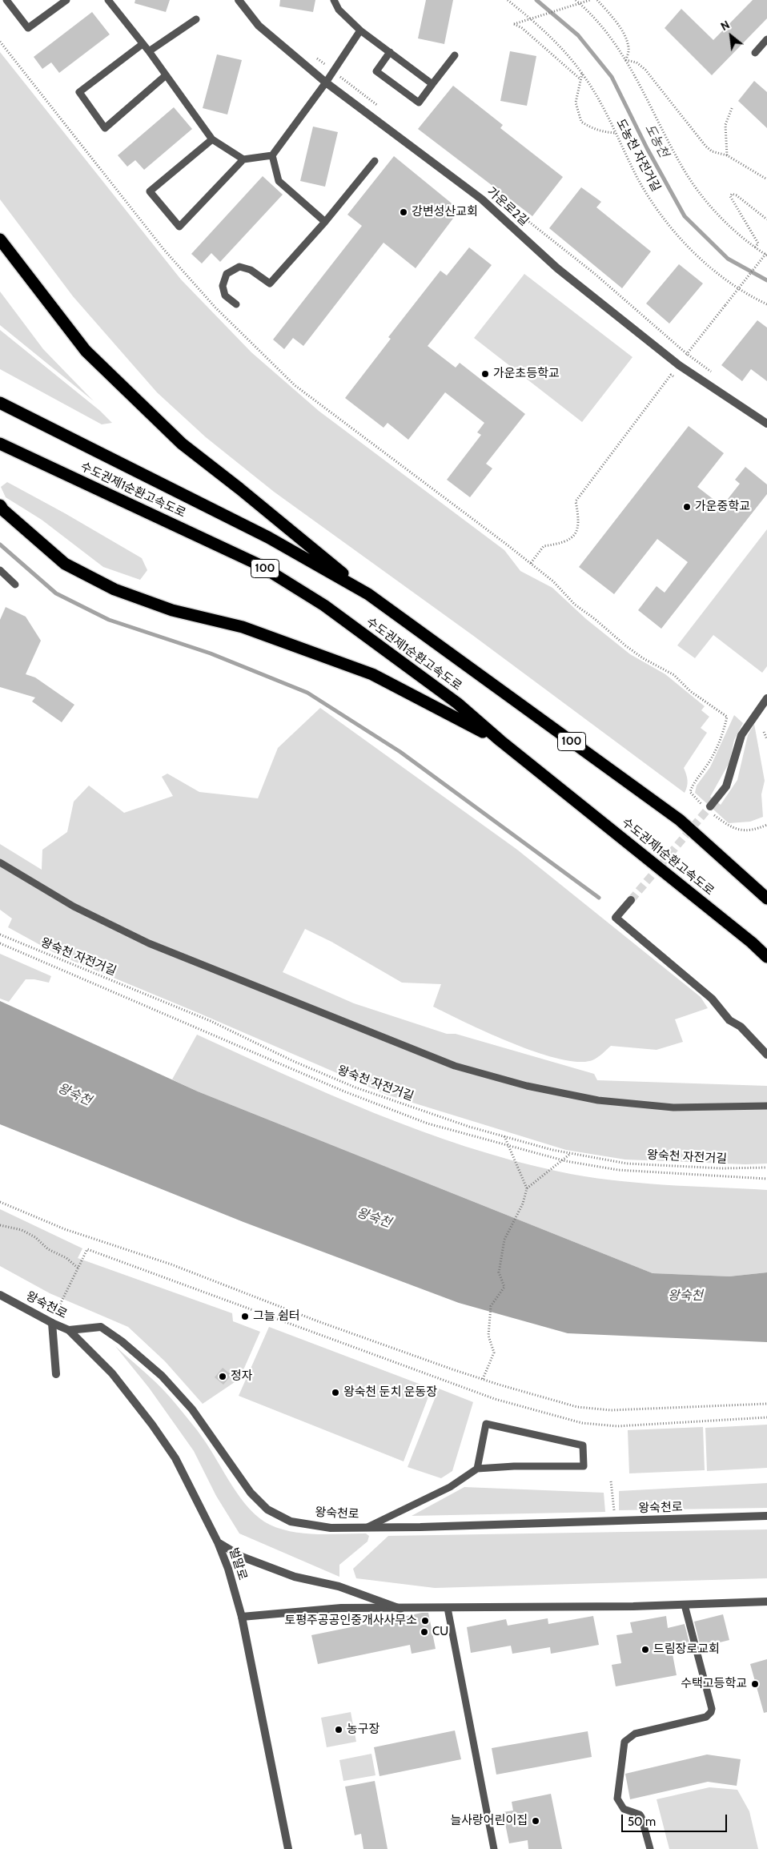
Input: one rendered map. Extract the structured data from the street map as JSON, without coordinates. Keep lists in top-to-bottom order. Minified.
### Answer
{"streets":{"highway":["수도권제1순환고속도로","100"],"street":["가운로2길","왕숙천로","벌말로"],"path":["도농천 자전거길","왕숙천 자전거길"]},"crossings":[["왕숙천로","벌말로"]],"water":["도농천","왕숙천"],"places":["강변성산교회","가운초등학교","가운중학교","그늘 쉼터","정자","왕숙천 둔치 운동장","토평주공공인중개사사무소","CU","드림장로교회","수택고등학교","농구장","늘사랑어린이집"],"scale_bar":"50 m","north":"top left"}
